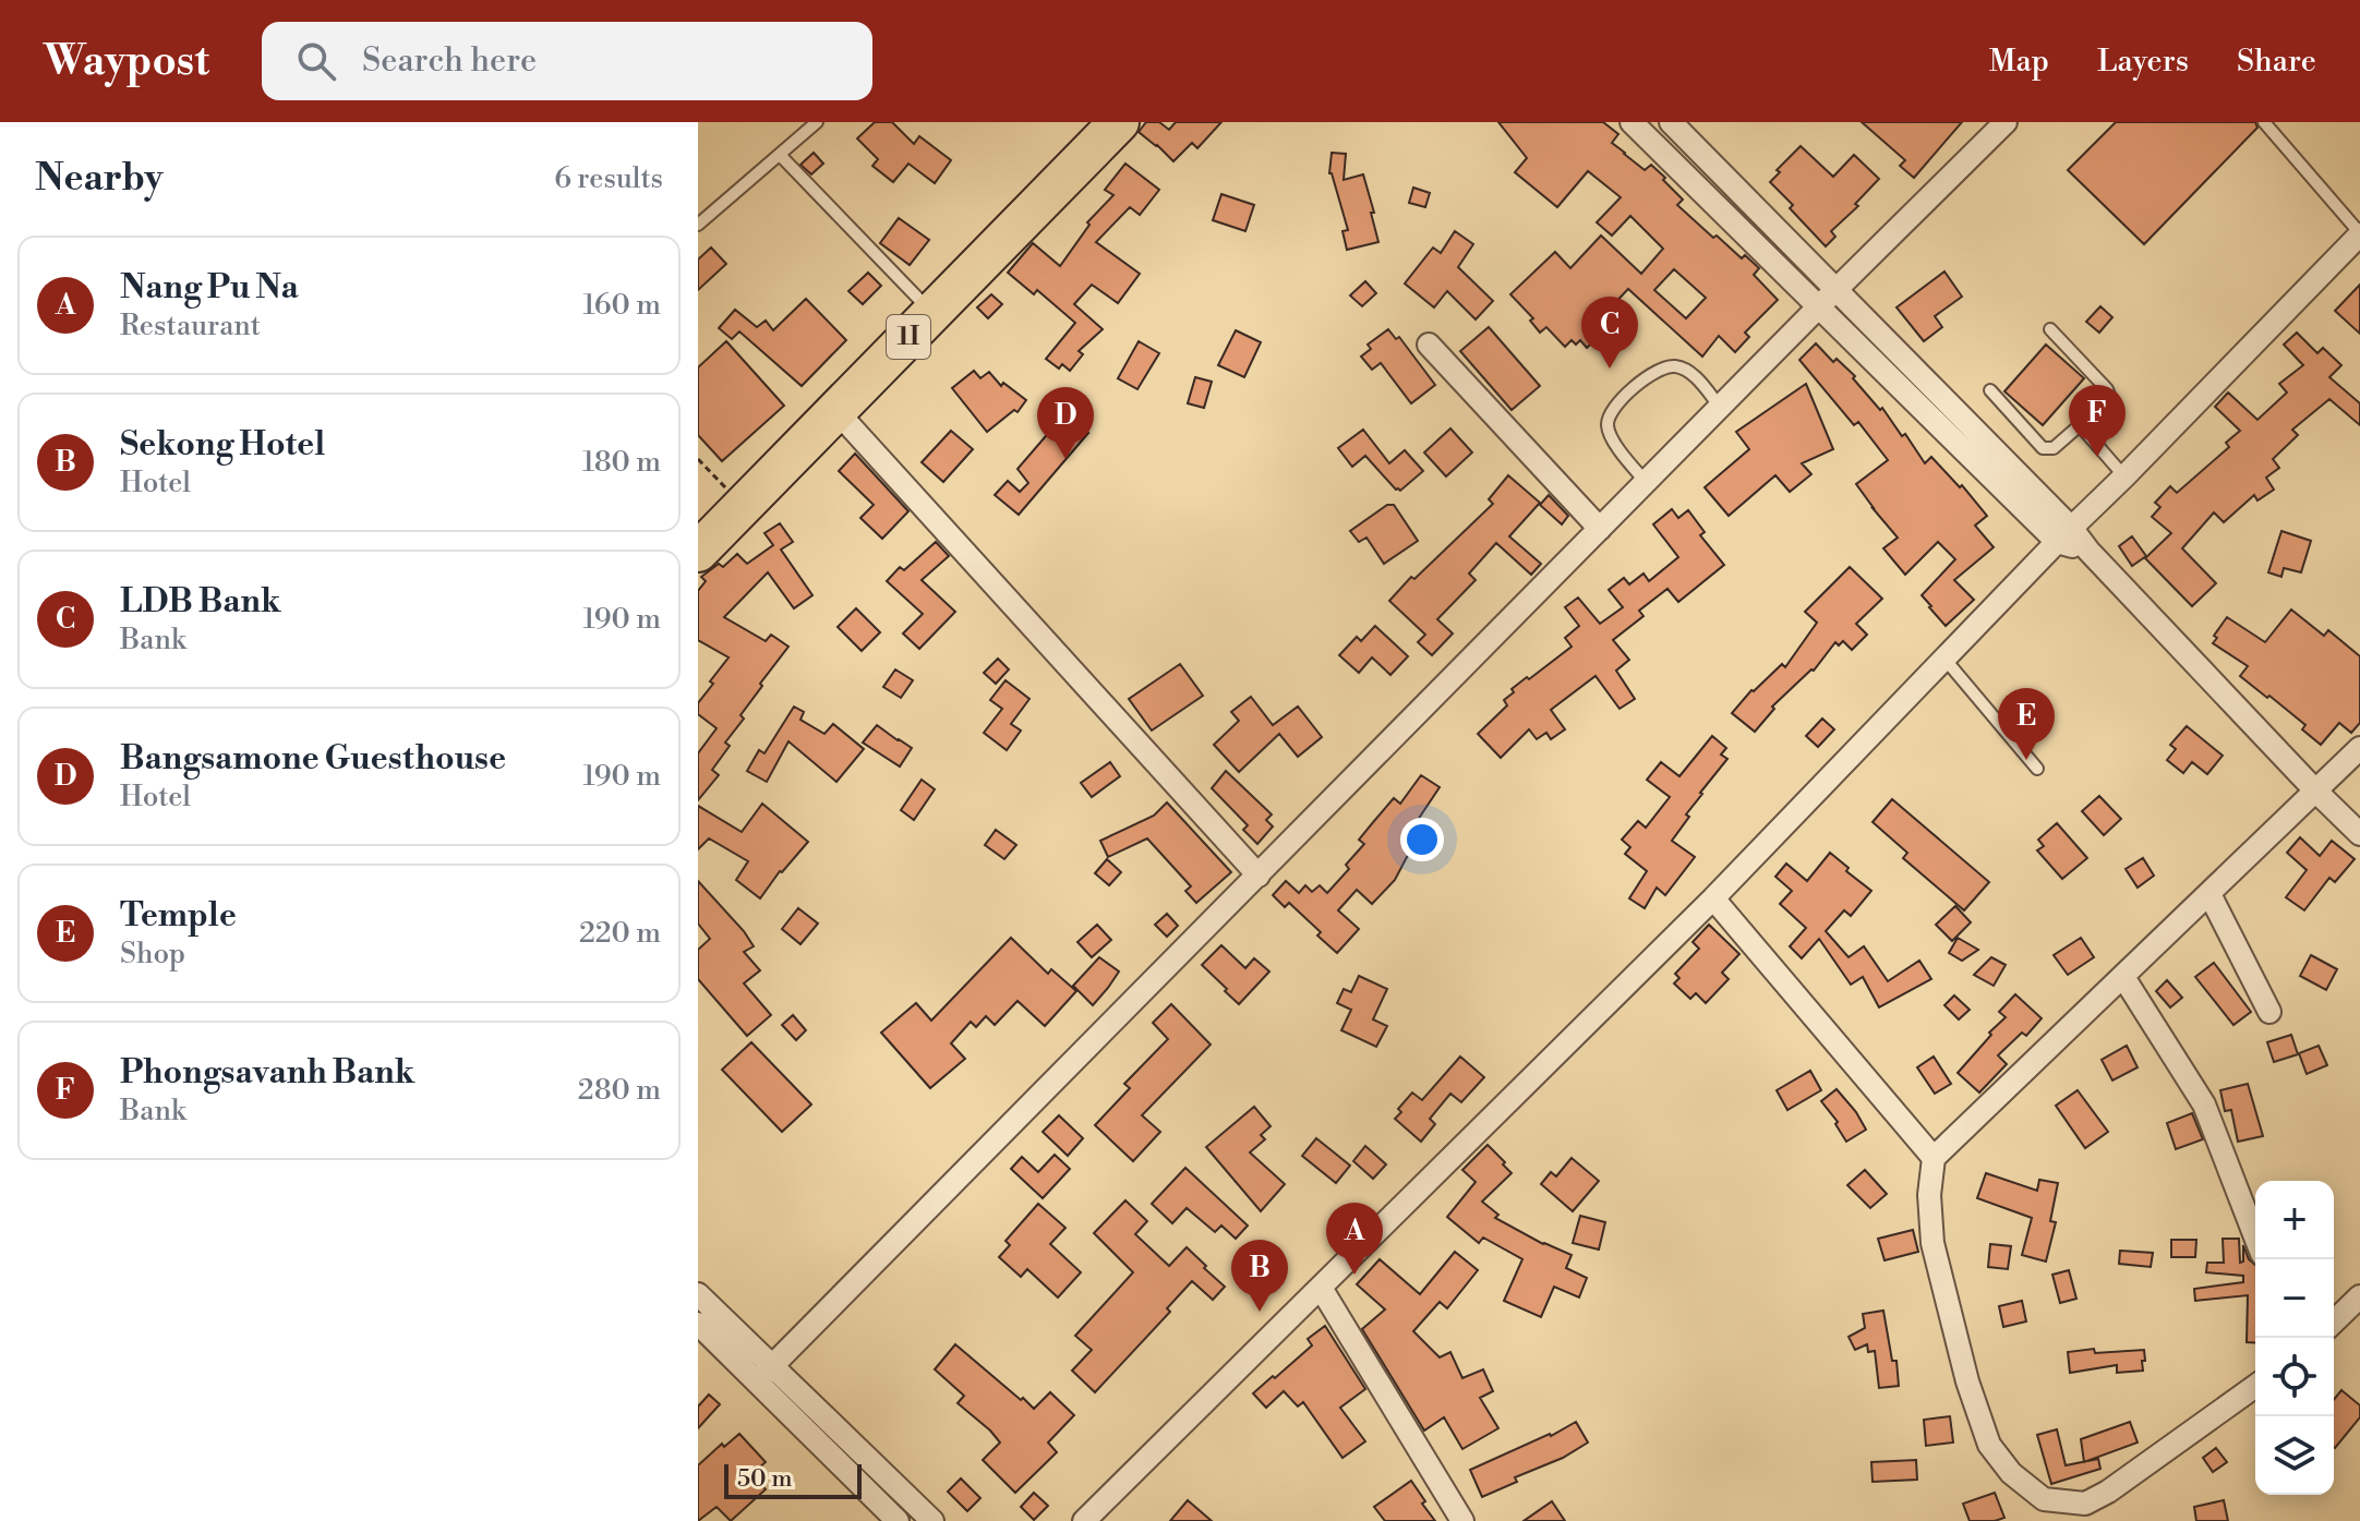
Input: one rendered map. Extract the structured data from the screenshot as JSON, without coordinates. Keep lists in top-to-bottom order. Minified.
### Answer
{"streets":{"highway":["1I"]},"scale_bar":"50 m","page":{"header":"Waypost","search":"Search here","nav":["Map","Layers","Share"],"heading":["Nearby","6 results"],"list":[{"mark":"A","name":"Nang Pu Na","note":"Restaurant","value":"160 m"},{"mark":"B","name":"Sekong Hotel","note":"Hotel","value":"180 m"},{"mark":"C","name":"LDB Bank","note":"Bank","value":"190 m"},{"mark":"D","name":"Bangsamone Guesthouse","note":"Hotel","value":"190 m"},{"mark":"E","name":"Temple","note":"Shop","value":"220 m"},{"mark":"F","name":"Phongsavanh Bank","note":"Bank","value":"280 m"}],"pins":["C","F","D","E","A","B"],"map_buttons":["+","−"],"scale":"50 m"}}
